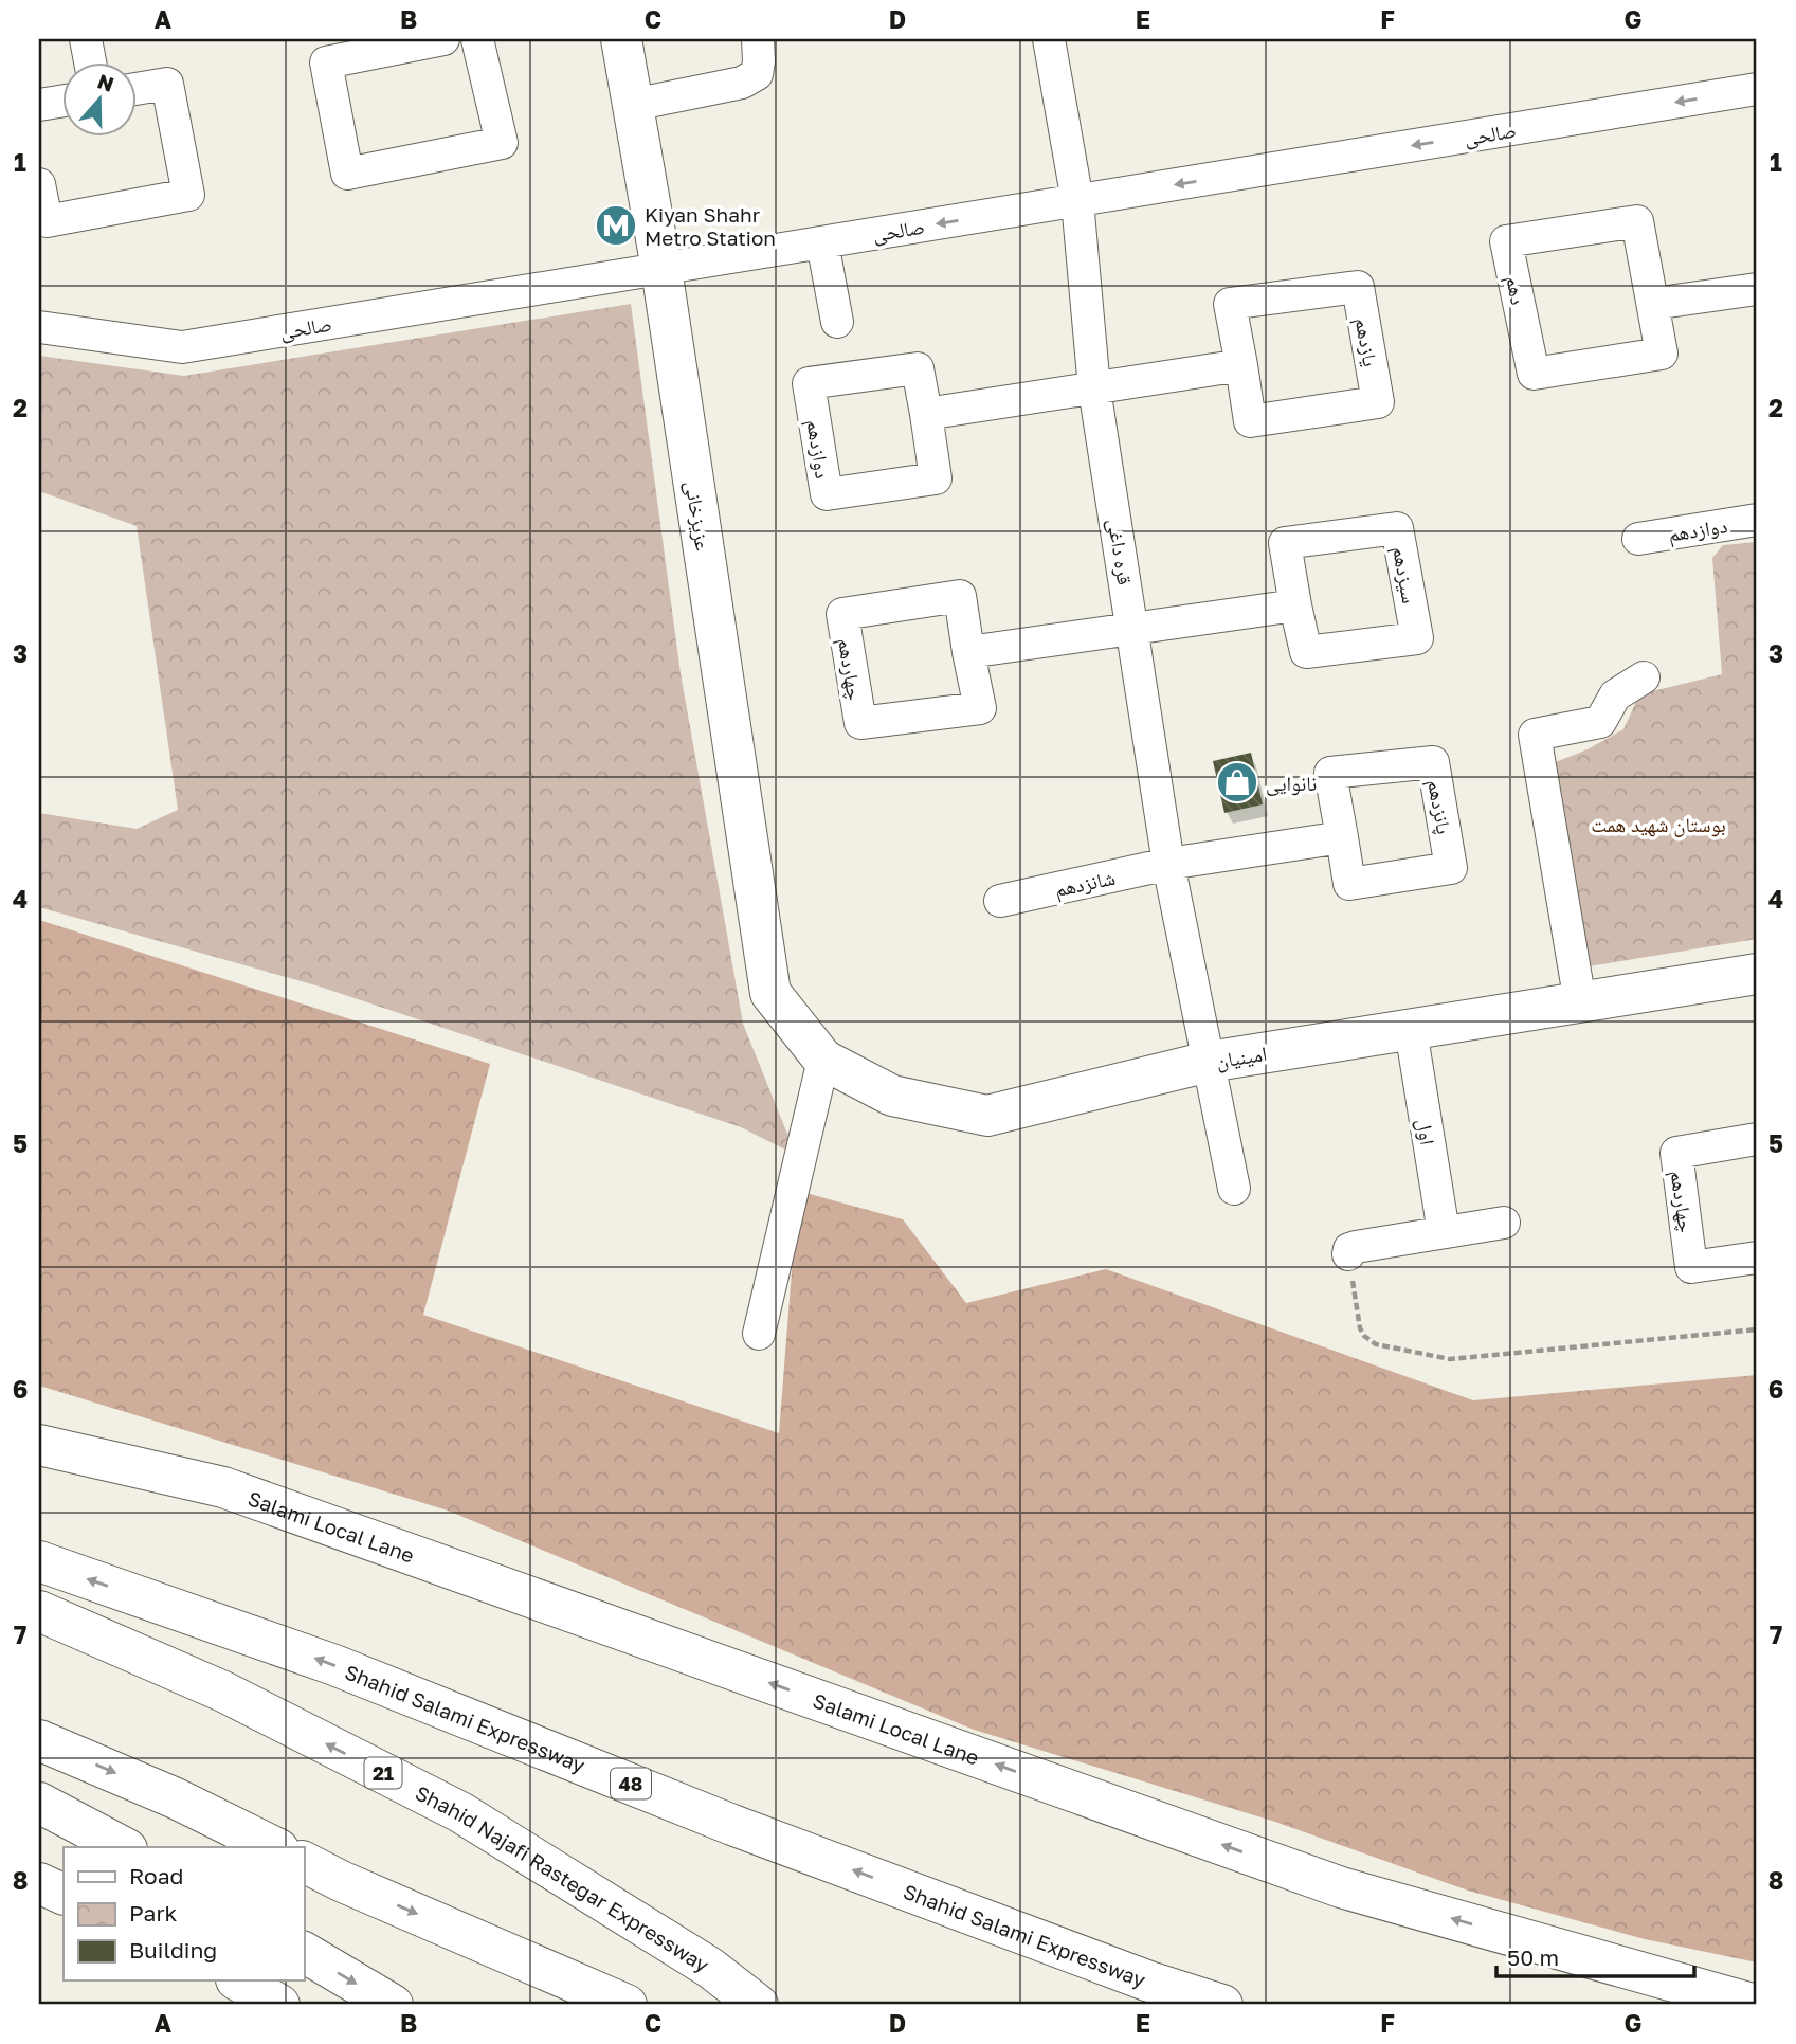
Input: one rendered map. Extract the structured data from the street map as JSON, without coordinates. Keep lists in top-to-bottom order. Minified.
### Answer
{"streets":{"main road":["عزیزخانی","امینیان","Salami Local Lane","Shahid Salami Expressway","21","48","Shahid Najafi Rastegar Expressway"],"street":["صالحی","دهم","یازدهم","دوازدهم","قره داغی","سیزدهم","چهاردهم","پانزدهم","شانزدهم","اول"]},"crossings":[["صالحی","عزیزخانی"],["صالحی","قره داغی"],["عزیزخانی","امینیان"],["قره داغی","شانزدهم"],["قره داغی","امینیان"],["امینیان","اول"]],"parks":["بوستان شهید همت"],"places":{"metro station":["Kiyan Shahr Metro Station"],"shop":["نانوایی"]},"legend":["Road","Park","Building"],"scale_bar":"50 m","north":"top","grid":{"columns":["A","B","C","D","E","F","G"],"rows":["1","2","3","4","5","6","7","8"]}}
